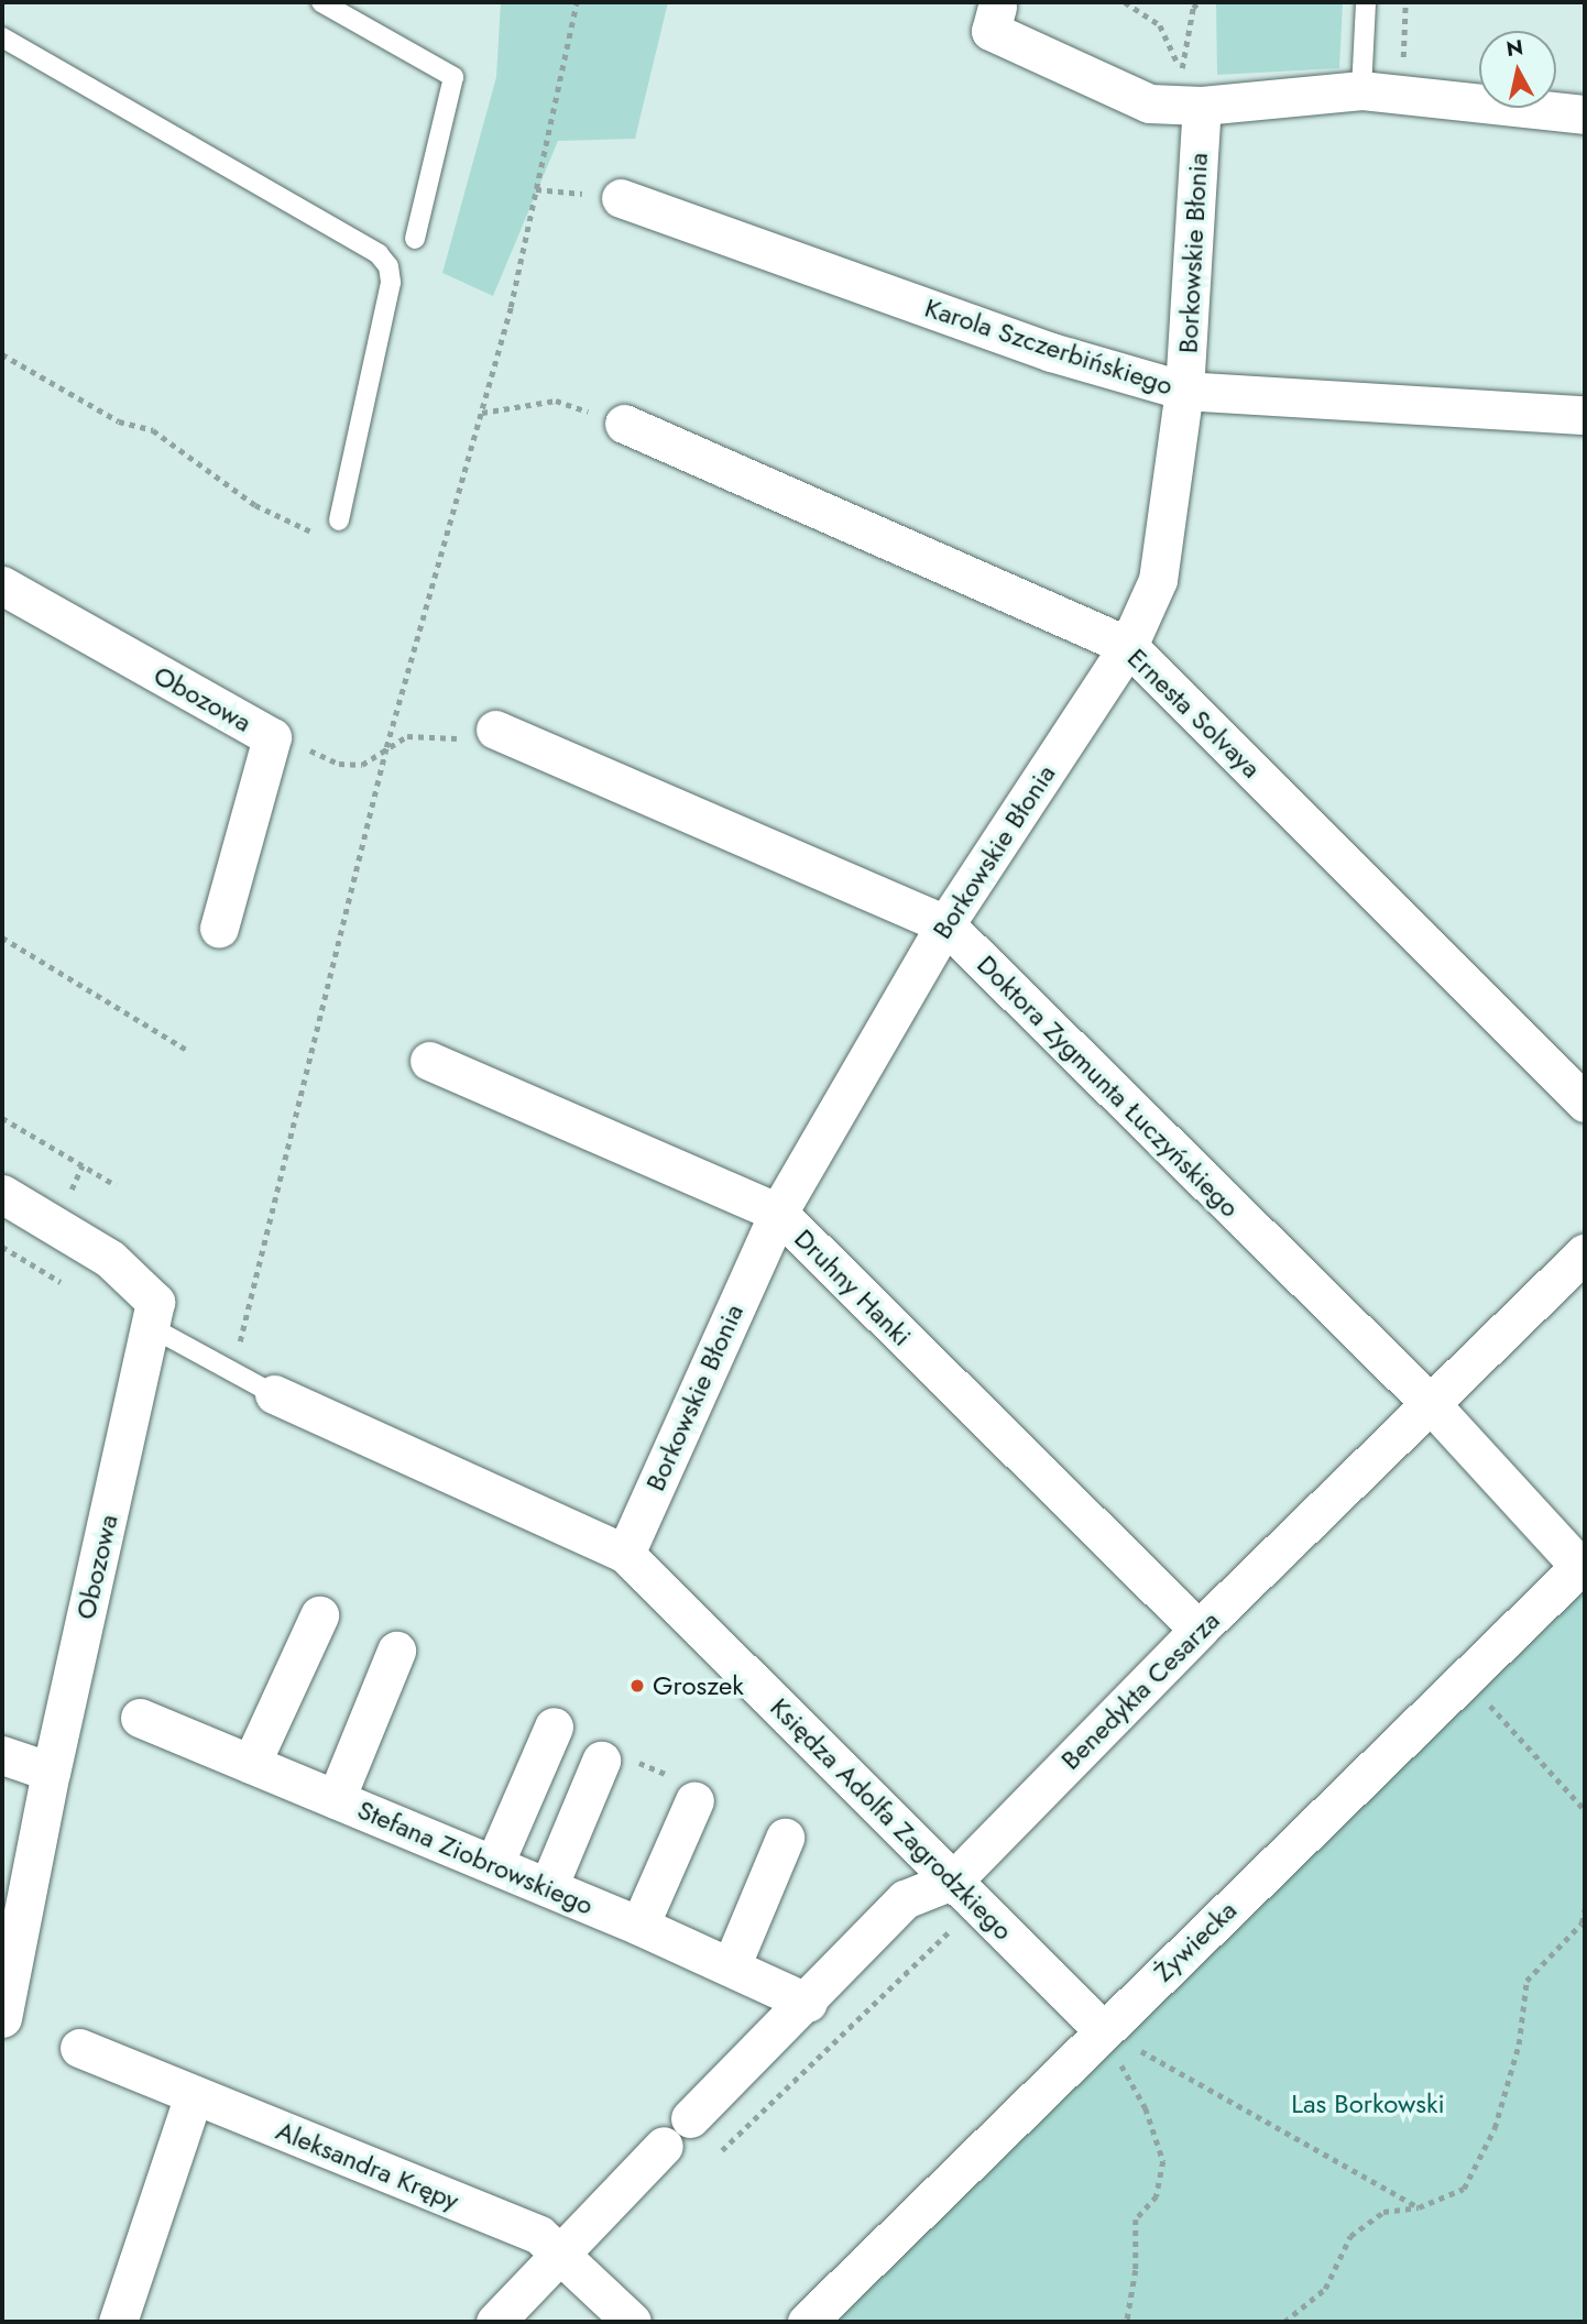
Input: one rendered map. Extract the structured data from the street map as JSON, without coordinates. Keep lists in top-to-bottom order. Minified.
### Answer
{"streets":{"street":["Borkowskie Błonia","Karola Szczerbińskiego","Obozowa","Ernesta Solvaya","Doktora Zygmunta Łuczyńskiego","Druhny Hanki","Benedykta Cesarza","Księdza Adolfa Zagrodzkiego","Stefana Ziobrowskiego","Żywiecka","Aleksandra Krępy"]},"crossings":[["Borkowskie Błonia","Karola Szczerbińskiego"],["Borkowskie Błonia","Ernesta Solvaya"],["Borkowskie Błonia","Doktora Zygmunta Łuczyńskiego"],["Borkowskie Błonia","Druhny Hanki"],["Borkowskie Błonia","Księdza Adolfa Zagrodzkiego"],["Doktora Zygmunta Łuczyńskiego","Benedykta Cesarza"],["Doktora Zygmunta Łuczyńskiego","Żywiecka"],["Druhny Hanki","Benedykta Cesarza"],["Benedykta Cesarza","Księdza Adolfa Zagrodzkiego"],["Benedykta Cesarza","Stefana Ziobrowskiego"],["Księdza Adolfa Zagrodzkiego","Żywiecka"]],"parks":["Las Borkowski"],"places":["Groszek"],"north":"top"}
